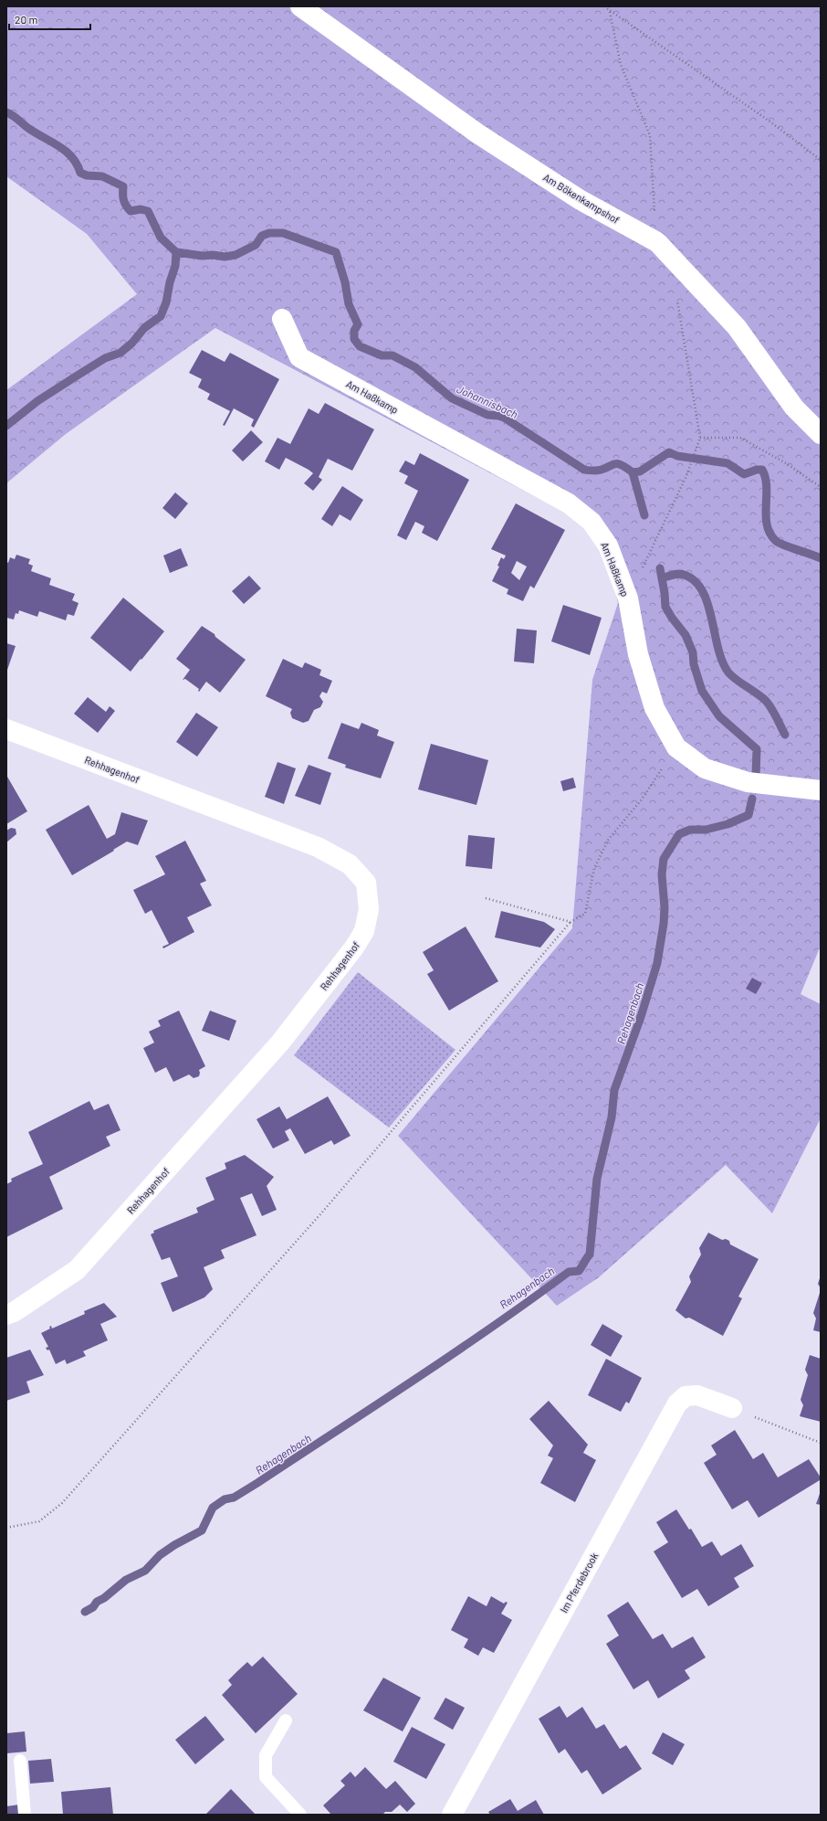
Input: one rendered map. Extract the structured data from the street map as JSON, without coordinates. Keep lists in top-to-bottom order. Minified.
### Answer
{"streets":{"street":["Am Bökenkampshof","Am Haßkamp","Rehhagenhof","Im Pferdebrook"]},"water":["Johannisbach","Rehagenbach"],"scale_bar":"20 m"}
